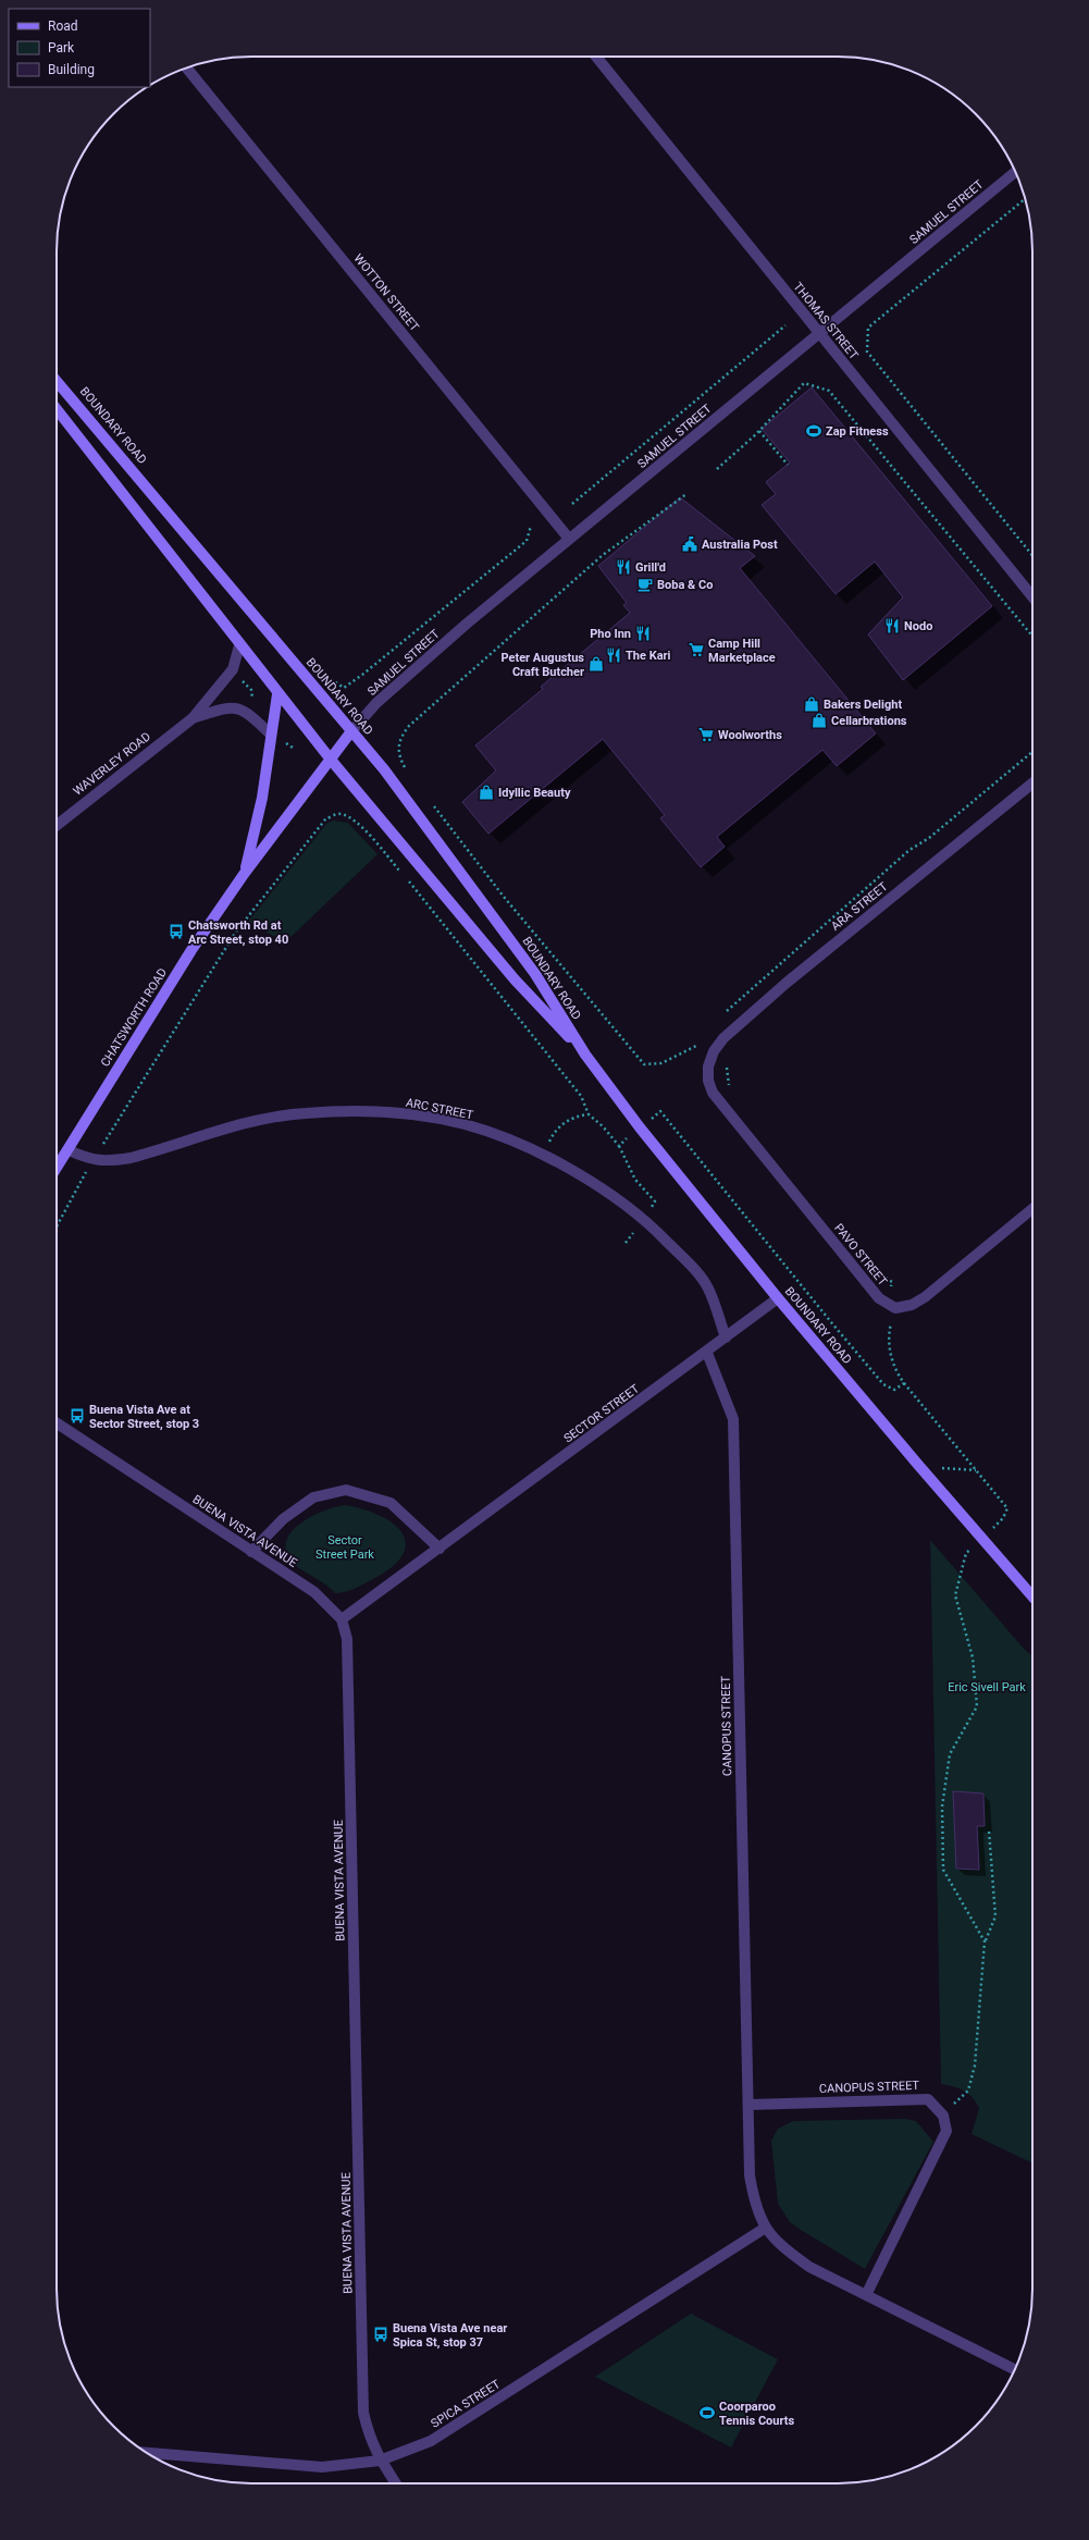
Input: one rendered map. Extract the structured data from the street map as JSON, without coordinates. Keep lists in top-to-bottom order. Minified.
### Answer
{"streets":{"main road":["BOUNDARY ROAD","CHATSWORTH ROAD"],"street":["SAMUEL STREET","WOTTON STREET","THOMAS STREET","WAVERLEY ROAD","ARA STREET","ARC STREET","PAVO STREET","SECTOR STREET","BUENA VISTA AVENUE","CANOPUS STREET","SPICA STREET"]},"crossings":[["SAMUEL STREET","WOTTON STREET"],["SAMUEL STREET","THOMAS STREET"],["SAMUEL STREET","BOUNDARY ROAD"],["SAMUEL STREET","CHATSWORTH ROAD"],["BOUNDARY ROAD","WAVERLEY ROAD"],["BOUNDARY ROAD","CHATSWORTH ROAD"],["BOUNDARY ROAD","SECTOR STREET"],["WAVERLEY ROAD","CHATSWORTH ROAD"],["ARA STREET","PAVO STREET"],["CHATSWORTH ROAD","ARC STREET"],["ARC STREET","SECTOR STREET"],["SECTOR STREET","BUENA VISTA AVENUE"],["SECTOR STREET","CANOPUS STREET"],["BUENA VISTA AVENUE","SPICA STREET"],["CANOPUS STREET","SPICA STREET"]],"parks":["Sector Street Park","Eric Sivell Park"],"places":{"sports":["Zap Fitness","Coorparoo Tennis Courts"],"public building":["Australia Post"],"restaurant":["Grill'd","Nodo","Pho Inn","The Kari"],"cafe":["Boba & Co"],"supermarket":["Camp Hill Marketplace","Woolworths"],"shop":["Peter Augustus Craft Butcher","Bakers Delight","Cellarbrations","Idyllic Beauty"],"bus stop":["Chatsworth Rd at Arc Street, stop 40","Buena Vista Ave at Sector Street, stop 3","Buena Vista Ave near Spica St, stop 37"]},"legend":["Road","Park","Building"]}
